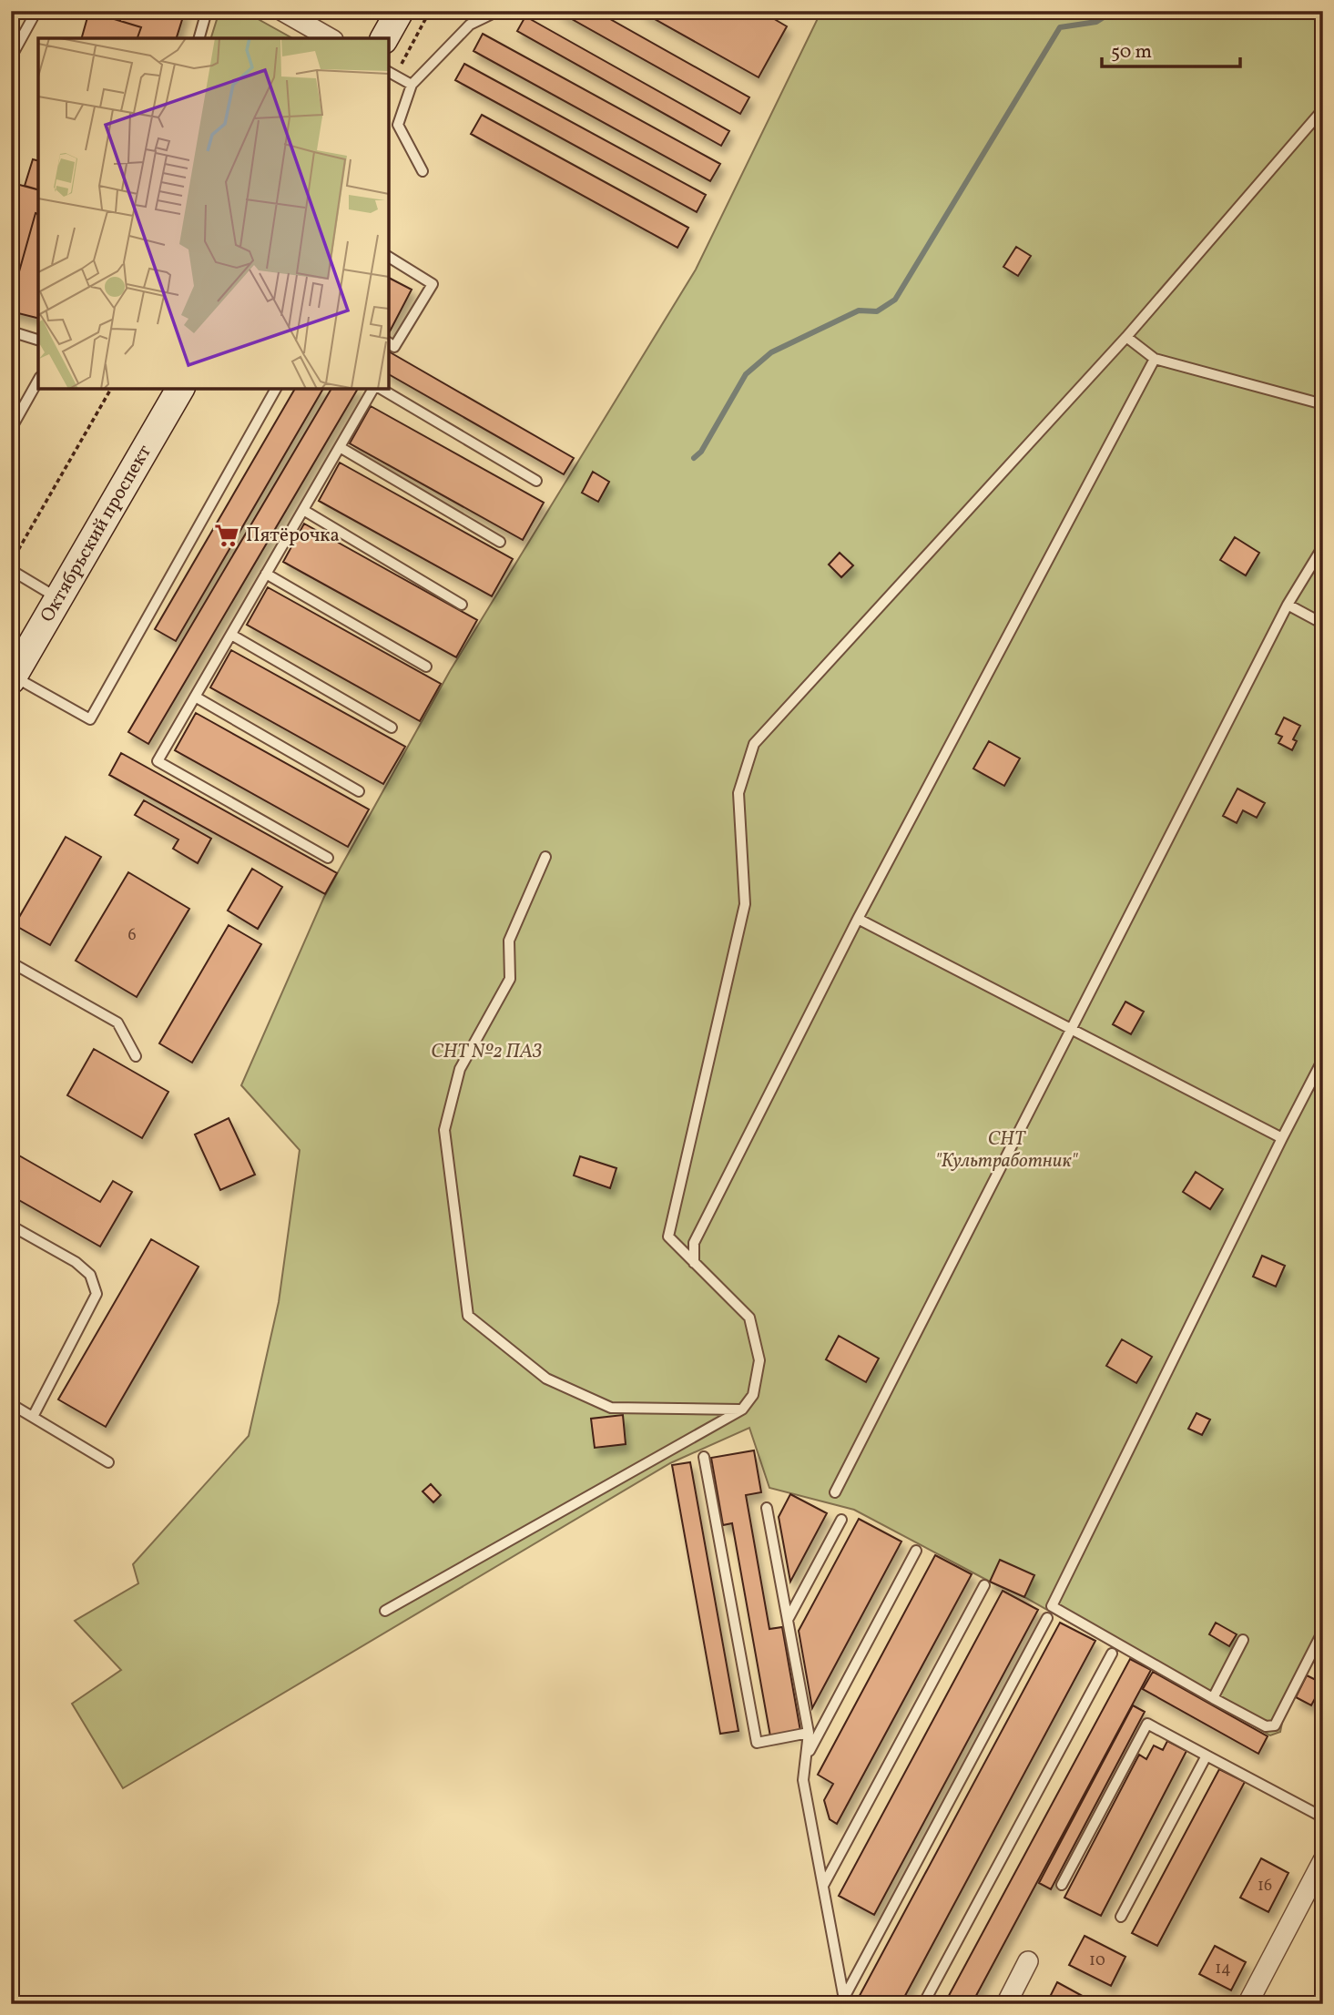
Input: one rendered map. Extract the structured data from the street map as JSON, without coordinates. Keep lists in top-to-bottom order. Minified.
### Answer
{"streets":{"main road":["Октябрьский проспект"]},"parks":["СНТ №2 ПАЗ","СНТ \"Культработник\""],"places":{"supermarket":["Пятёрочка"]},"house_numbers":["6","16","10","14"],"scale_bar":"50 m"}
